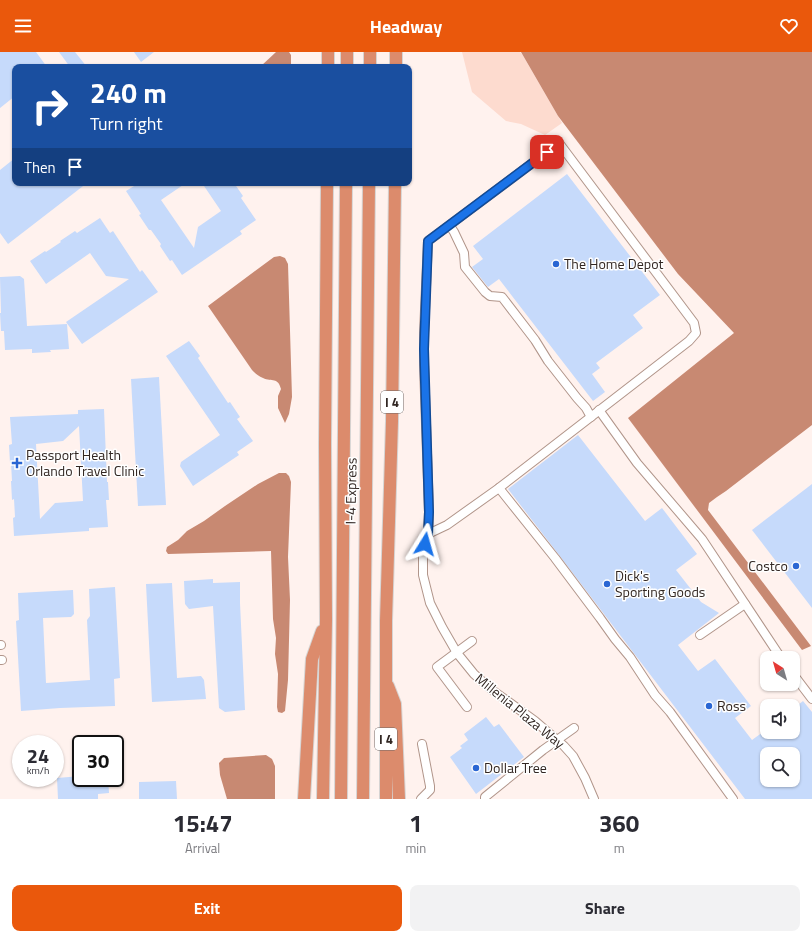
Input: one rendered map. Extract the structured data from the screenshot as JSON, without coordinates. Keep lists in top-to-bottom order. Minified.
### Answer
{"streets":{"highway":["I 4","I-4 Express"],"street":["Millenia Plaza Way"]},"places":{"other":["The Home Depot","Costco","Dick's Sporting Goods","Ross","Dollar Tree"],"health":["Passport Health Orlando Travel Clinic"]},"north":"top left","page":{"header":"Headway","turn":["240 m","Turn right"],"then":"Then","speed":"24 km/h","limit":"30","eta":["15:47","Arrival","1","min","360","m"],"buttons":["Exit","Share"]}}
